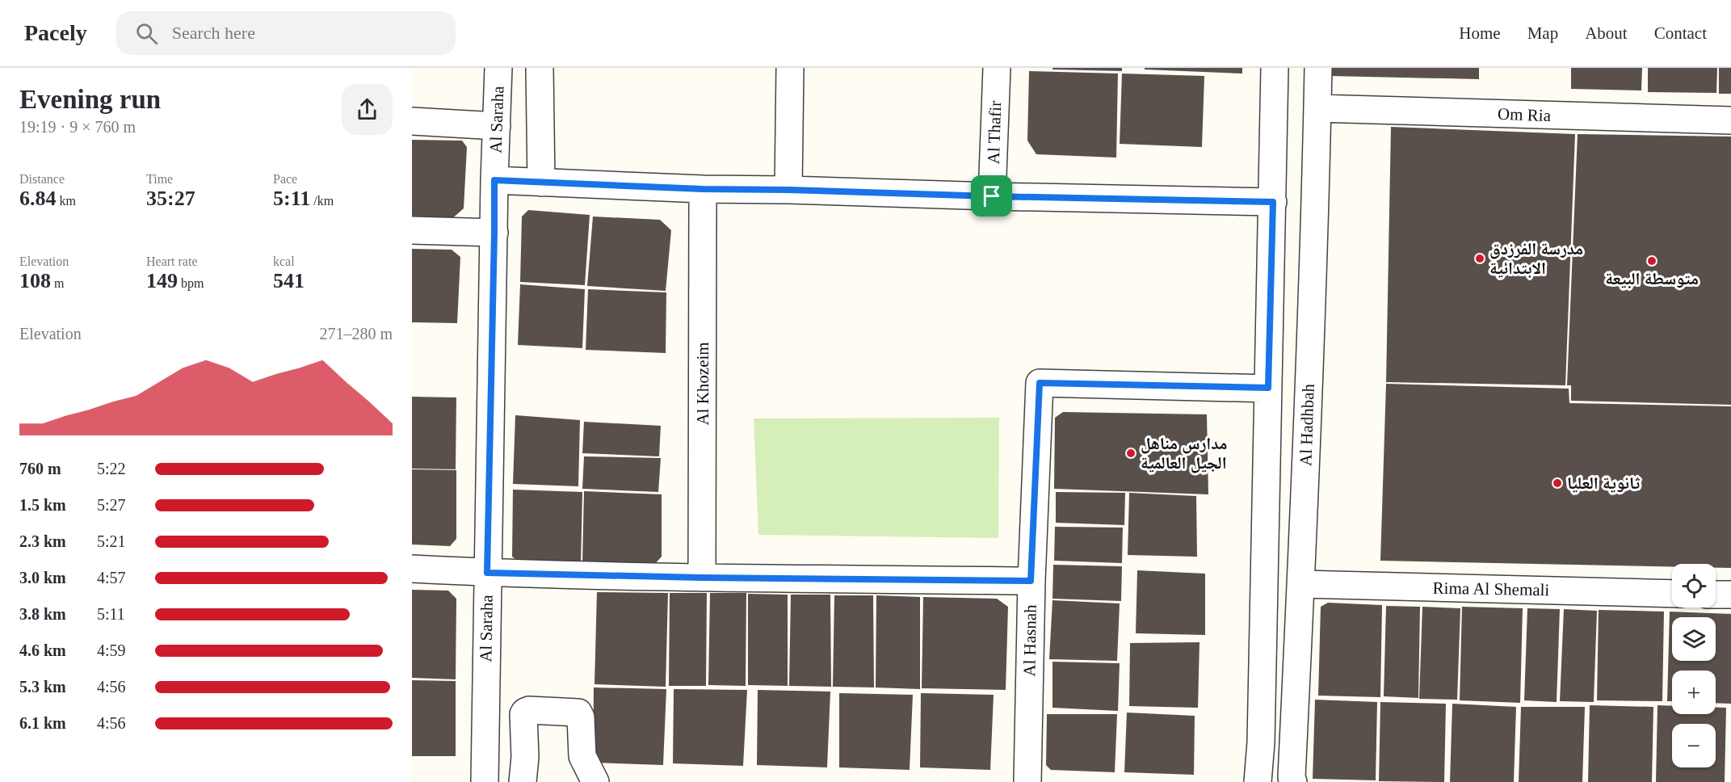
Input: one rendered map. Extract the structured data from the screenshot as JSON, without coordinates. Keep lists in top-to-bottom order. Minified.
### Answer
{"streets":{"street":["Om Ria","Al Saraha","Al Thafir","Al Khozeim","Al Hadhbah","Rima Al Shemali","Al Hasnah"]},"crossings":[["Om Ria","Al Hadhbah"],["Al Hadhbah","Rima Al Shemali"]],"places":["مدرسة الفرزدق الابتدائية","متوسطة البيعة","مدارس مناهل الجيل العالمية","ثانوية العليا"],"page":{"header":"Pacely","search":"Search here","nav":["Home","Map","About","Contact"],"heading":["Evening run","19:19 · 9 × 760 m"],"stats":[["Distance","6.84 km"],["Time","35:27"],["Pace","5:11 /km"],["Elevation","108 m"],["Heart rate","149 bpm"],["kcal","541"]],"chart":["Elevation","271–280 m"],"list":[{"name":"760 m","note":"5:22"},{"name":"1.5 km","note":"5:27"},{"name":"2.3 km","note":"5:21"},{"name":"3.0 km","note":"4:57"},{"name":"3.8 km","note":"5:11"},{"name":"4.6 km","note":"4:59"},{"name":"5.3 km","note":"4:56"},{"name":"6.1 km","note":"4:56"}],"map_buttons":["+","−"]}}
